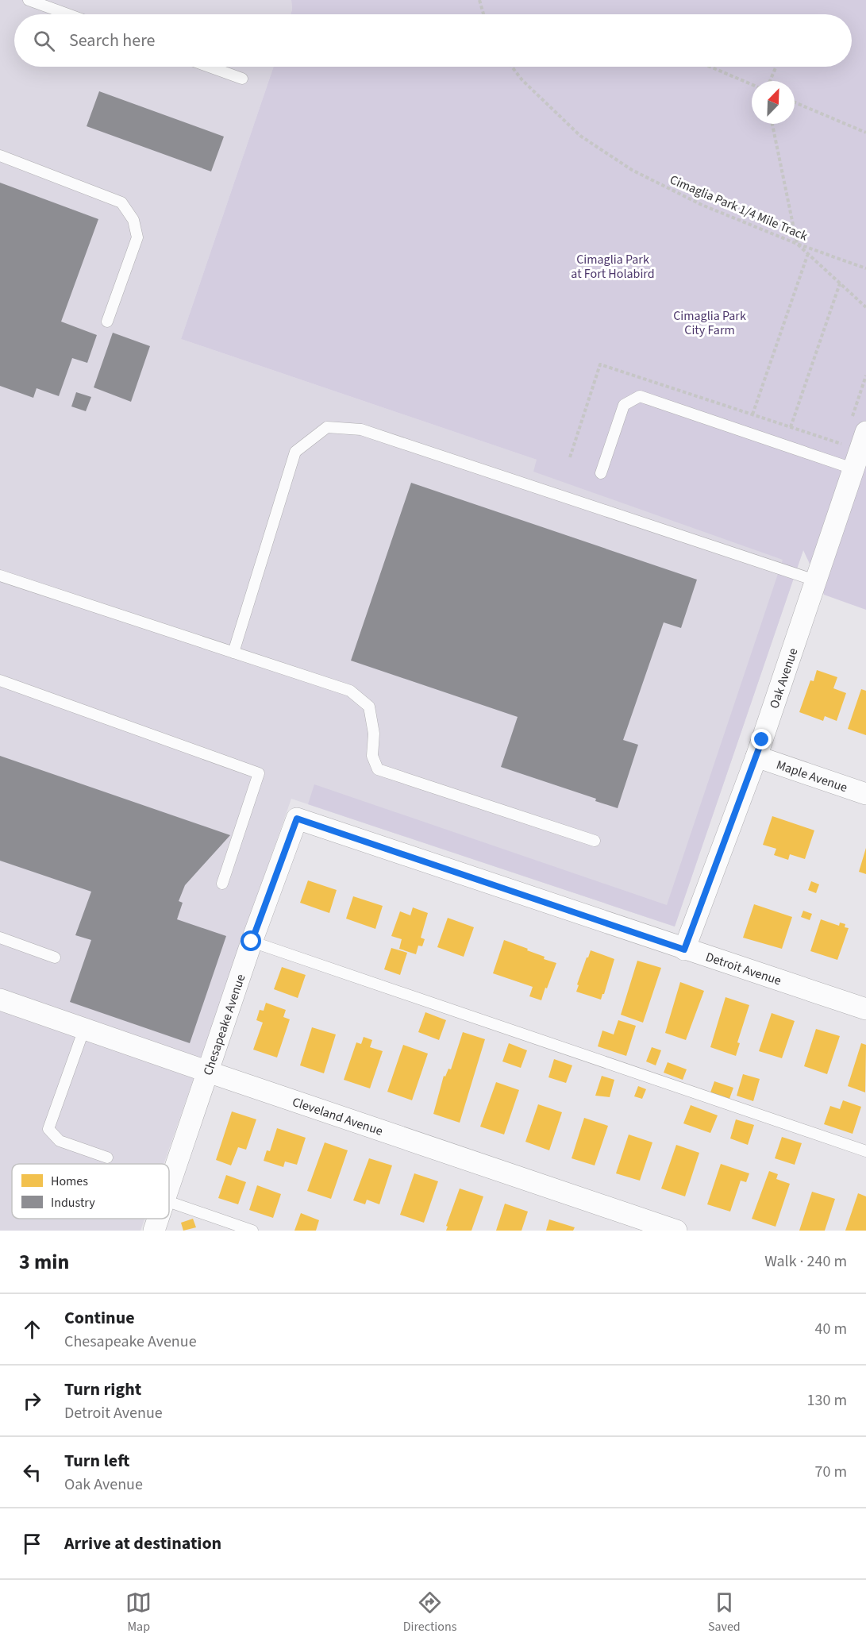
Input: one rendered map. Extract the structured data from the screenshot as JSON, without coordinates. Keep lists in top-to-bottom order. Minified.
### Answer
{"streets":{"street":["Oak Avenue","Maple Avenue","Detroit Avenue","Chesapeake Avenue","Cleveland Avenue"],"path":["Cimaglia Park 1/4 Mile Track"]},"crossings":[["Oak Avenue","Maple Avenue"],["Oak Avenue","Detroit Avenue"],["Detroit Avenue","Chesapeake Avenue"],["Chesapeake Avenue","Cleveland Avenue"]],"parks":["Cimaglia Park at Fort Holabird","Cimaglia Park City Farm"],"legend":["Homes","Industry"],"north":"top right","page":{"search":"Search here","heading":["3 min","Walk · 240 m"],"list":[["Continue","Chesapeake Avenue","40 m"],["Turn right","Detroit Avenue","130 m"],["Turn left","Oak Avenue","70 m"],"Arrive at destination"],"nav":["Map","Directions","Saved"]}}
